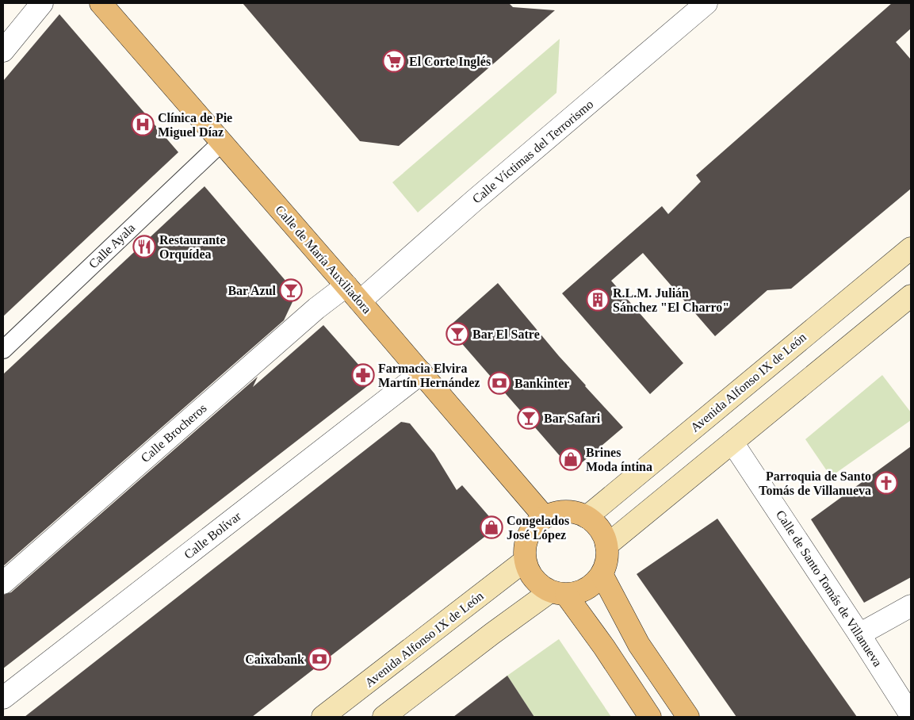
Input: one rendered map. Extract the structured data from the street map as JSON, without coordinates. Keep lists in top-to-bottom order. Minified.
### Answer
{"streets":{"main road":["Calle de María Auxiliadora","Avenida Alfonso IX de León"],"street":["Calle Víctimas del Terrorismo","Calle Ayala","Calle Brocheros","Calle Bolívar","Calle de Santo Tomás de Villanueva"]},"crossings":[["Calle Víctimas del Terrorismo","Calle de María Auxiliadora"],["Calle Víctimas del Terrorismo","Calle Brocheros"],["Calle Ayala","Calle de María Auxiliadora"],["Calle de María Auxiliadora","Avenida Alfonso IX de León"],["Calle de María Auxiliadora","Calle Brocheros"],["Calle de María Auxiliadora","Calle Bolívar"]],"places":{"supermarket":["El Corte Inglés"],"hospital":["Clínica de Pie Miguel Díaz"],"restaurant":["Restaurante Orquídea"],"bar":["Bar Azul","Bar El Satre","Bar Safari"],"building":["R.L.M. Julián Sánchez \"El Charro\""],"pharmacy":["Farmacia Elvira Martín Hernández"],"bank":["Bankinter","Caixabank"],"shop":["Brines Moda íntina","Congelados José López"],"church":["Parroquia de Santo Tomás de Villanueva"]}}
